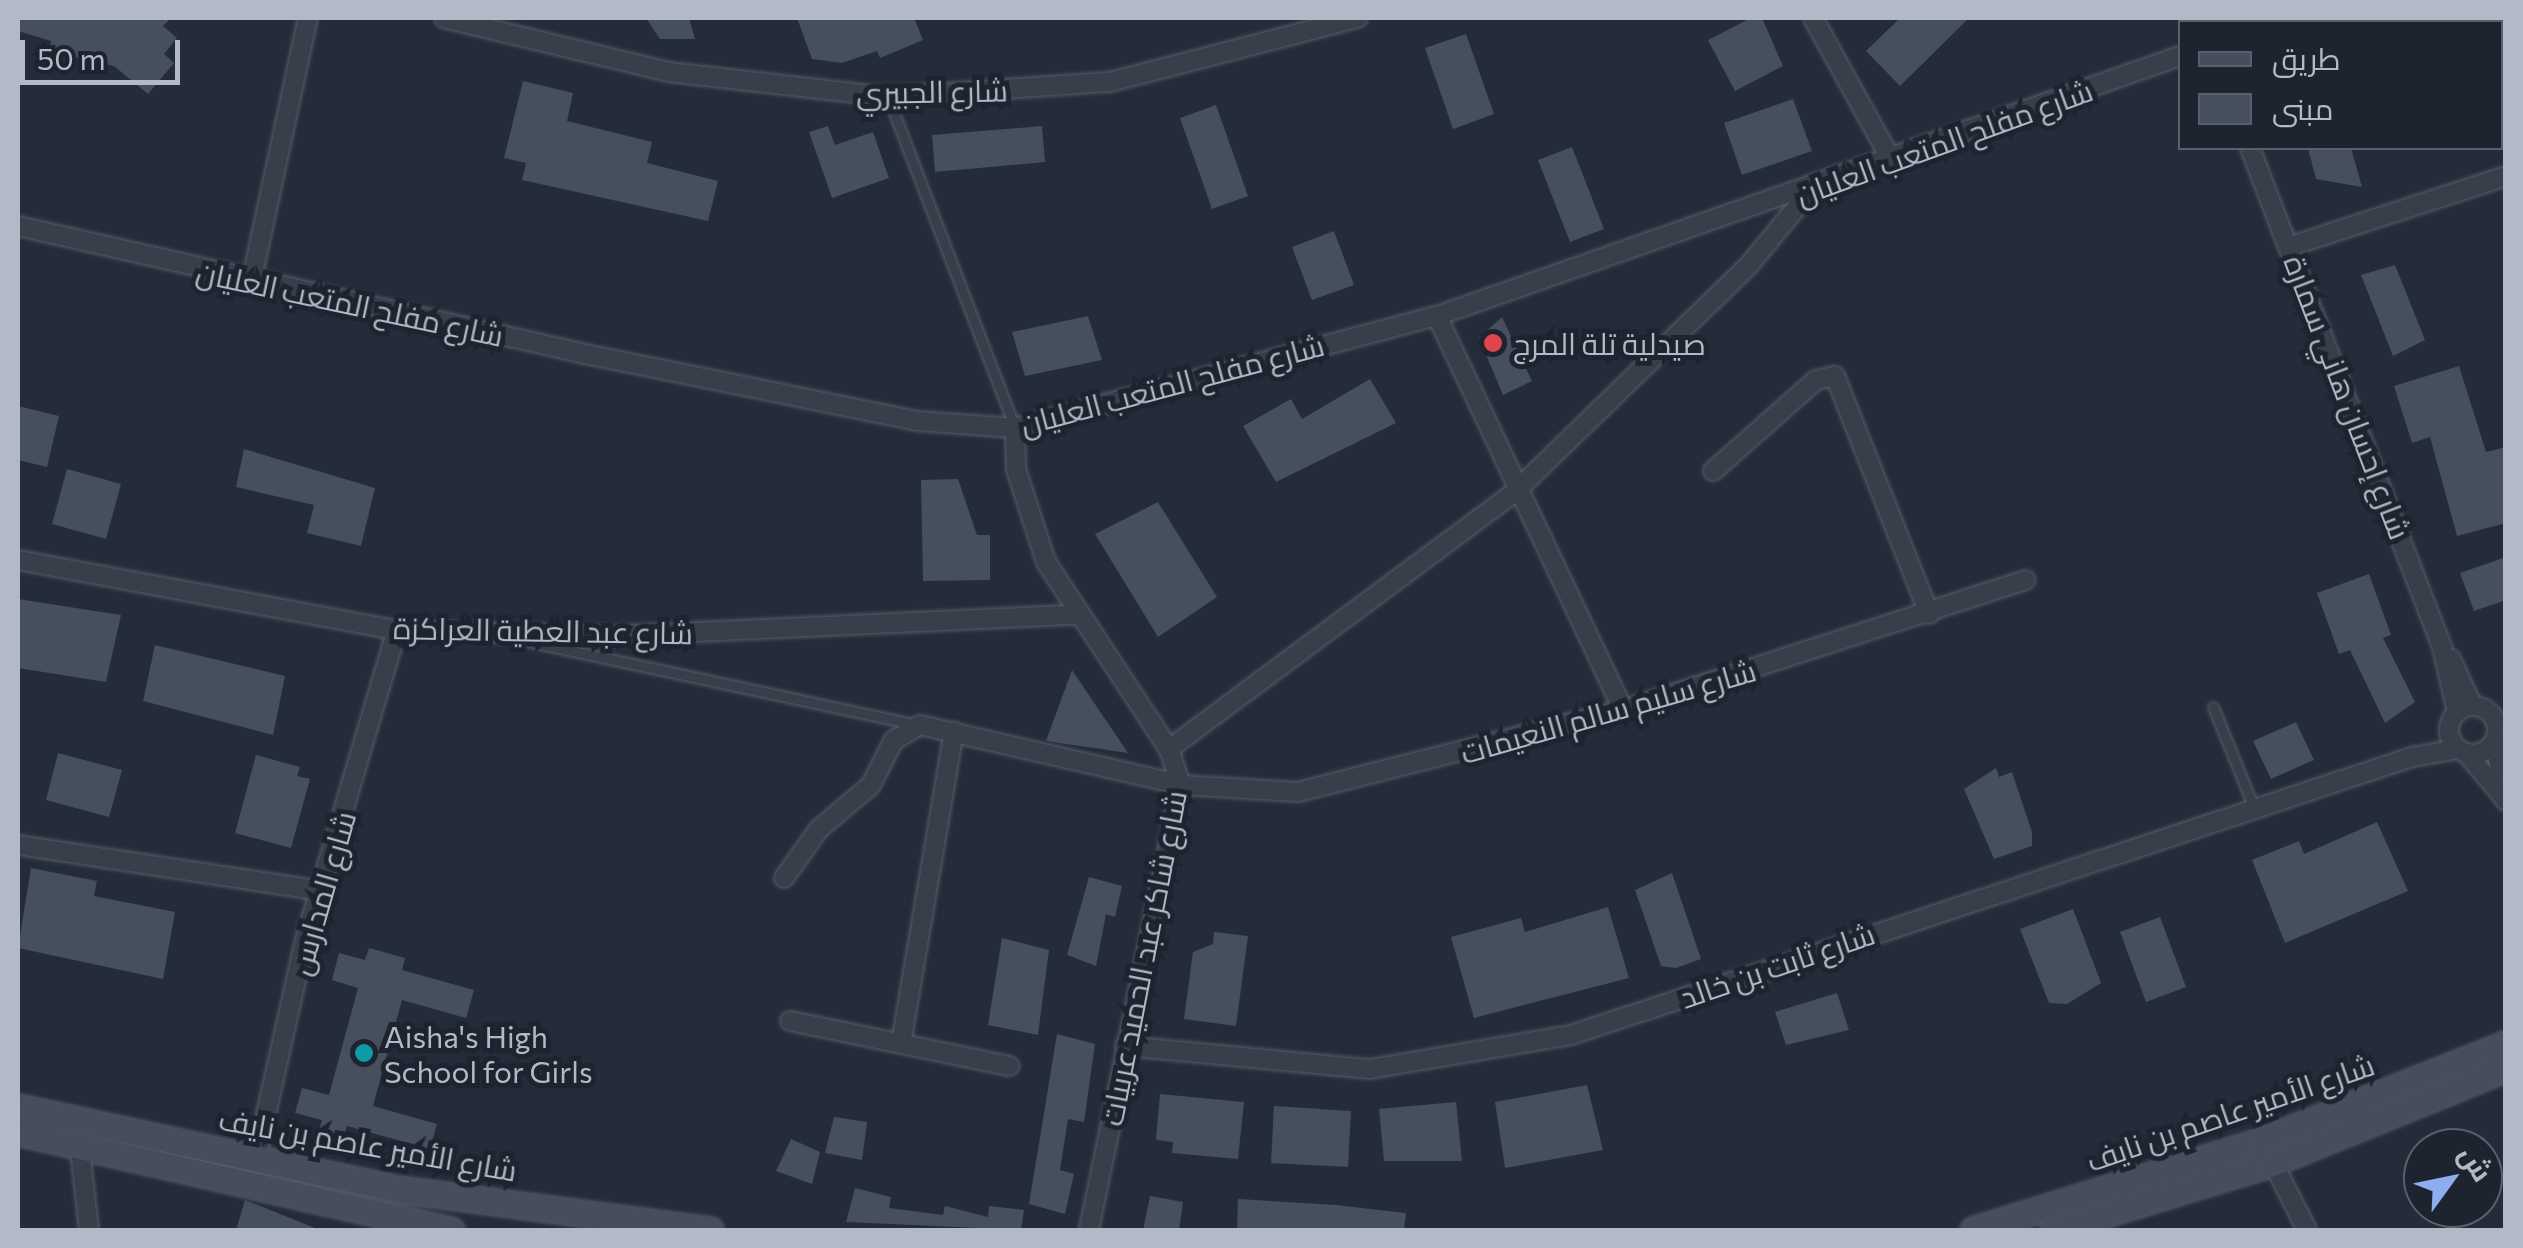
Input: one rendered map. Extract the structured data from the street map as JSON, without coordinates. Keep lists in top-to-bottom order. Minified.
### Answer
{"streets":{"main road":["شارع الأمير عاصم بن نايف"],"street":["شارع الجبيري","شارع مفلح المتعب العليان","شارع إحسان هاني سمارة","شارع عبد العطية العراكزة","شارع سليم سالم النعيمات","شارع المدارس","شارع شاكر عبد الحميد عربيات","شارع ثابت بن خالد"]},"crossings":[["شارع مفلح المتعب العليان","شارع شاكر عبد الحميد عربيات"],["شارع إحسان هاني سمارة","شارع ثابت بن خالد"],["شارع عبد العطية العراكزة","شارع المدارس"],["شارع عبد العطية العراكزة","شارع شاكر عبد الحميد عربيات"],["شارع سليم سالم النعيمات","شارع شاكر عبد الحميد عربيات"],["شارع المدارس","شارع الأمير عاصم بن نايف"],["شارع شاكر عبد الحميد عربيات","شارع ثابت بن خالد"]],"places":["صيدلية تلة المرج","Aisha's High School for Girls"],"legend":["طريق","مبنى"],"scale_bar":"50 m","north":"top right"}
